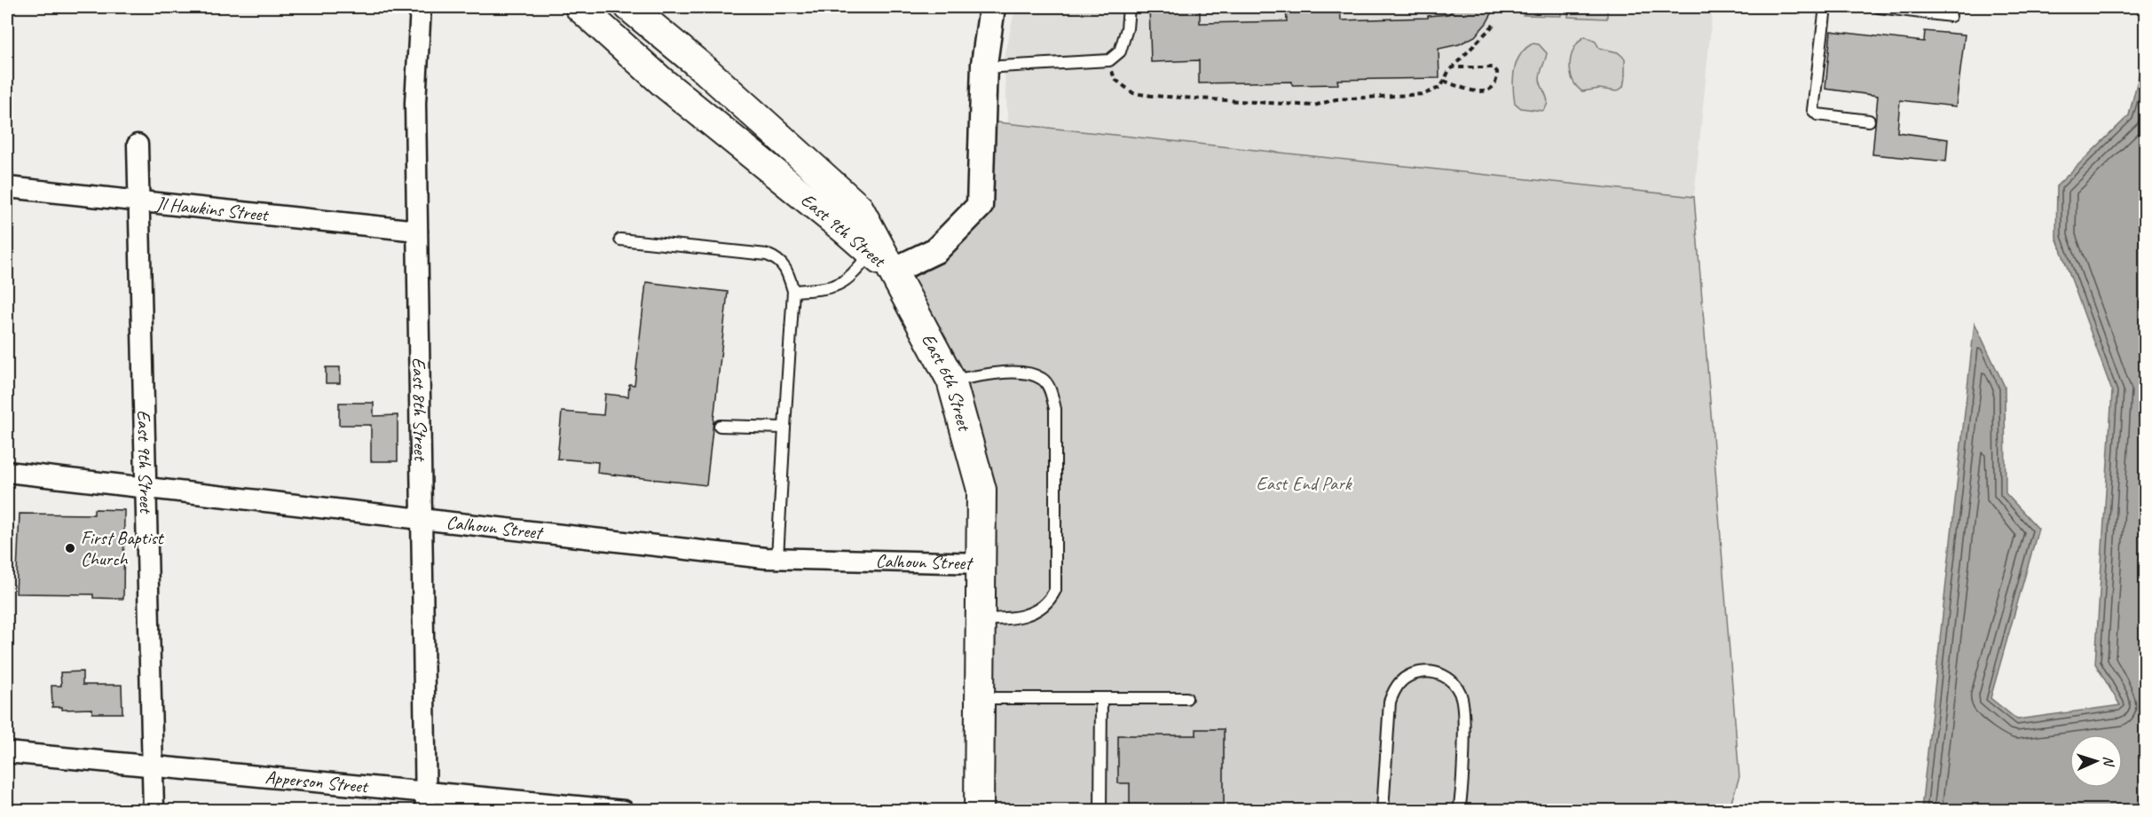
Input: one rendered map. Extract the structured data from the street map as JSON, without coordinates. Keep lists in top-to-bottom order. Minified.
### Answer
{"streets":{"main road":["East 9th Street","East 6th Street"],"street":["Jl Hawkins Street","East 8th Street","Calhoun Street","Apperson Street"]},"crossings":[["Jl Hawkins Street","East 9th Street"],["Jl Hawkins Street","East 8th Street"],["East 9th Street","East 6th Street"],["East 9th Street","Calhoun Street"],["East 9th Street","Apperson Street"],["East 6th Street","Calhoun Street"],["East 8th Street","Calhoun Street"],["East 8th Street","Apperson Street"]],"parks":["East End Park"],"places":["First Baptist Church"],"north":"right"}
